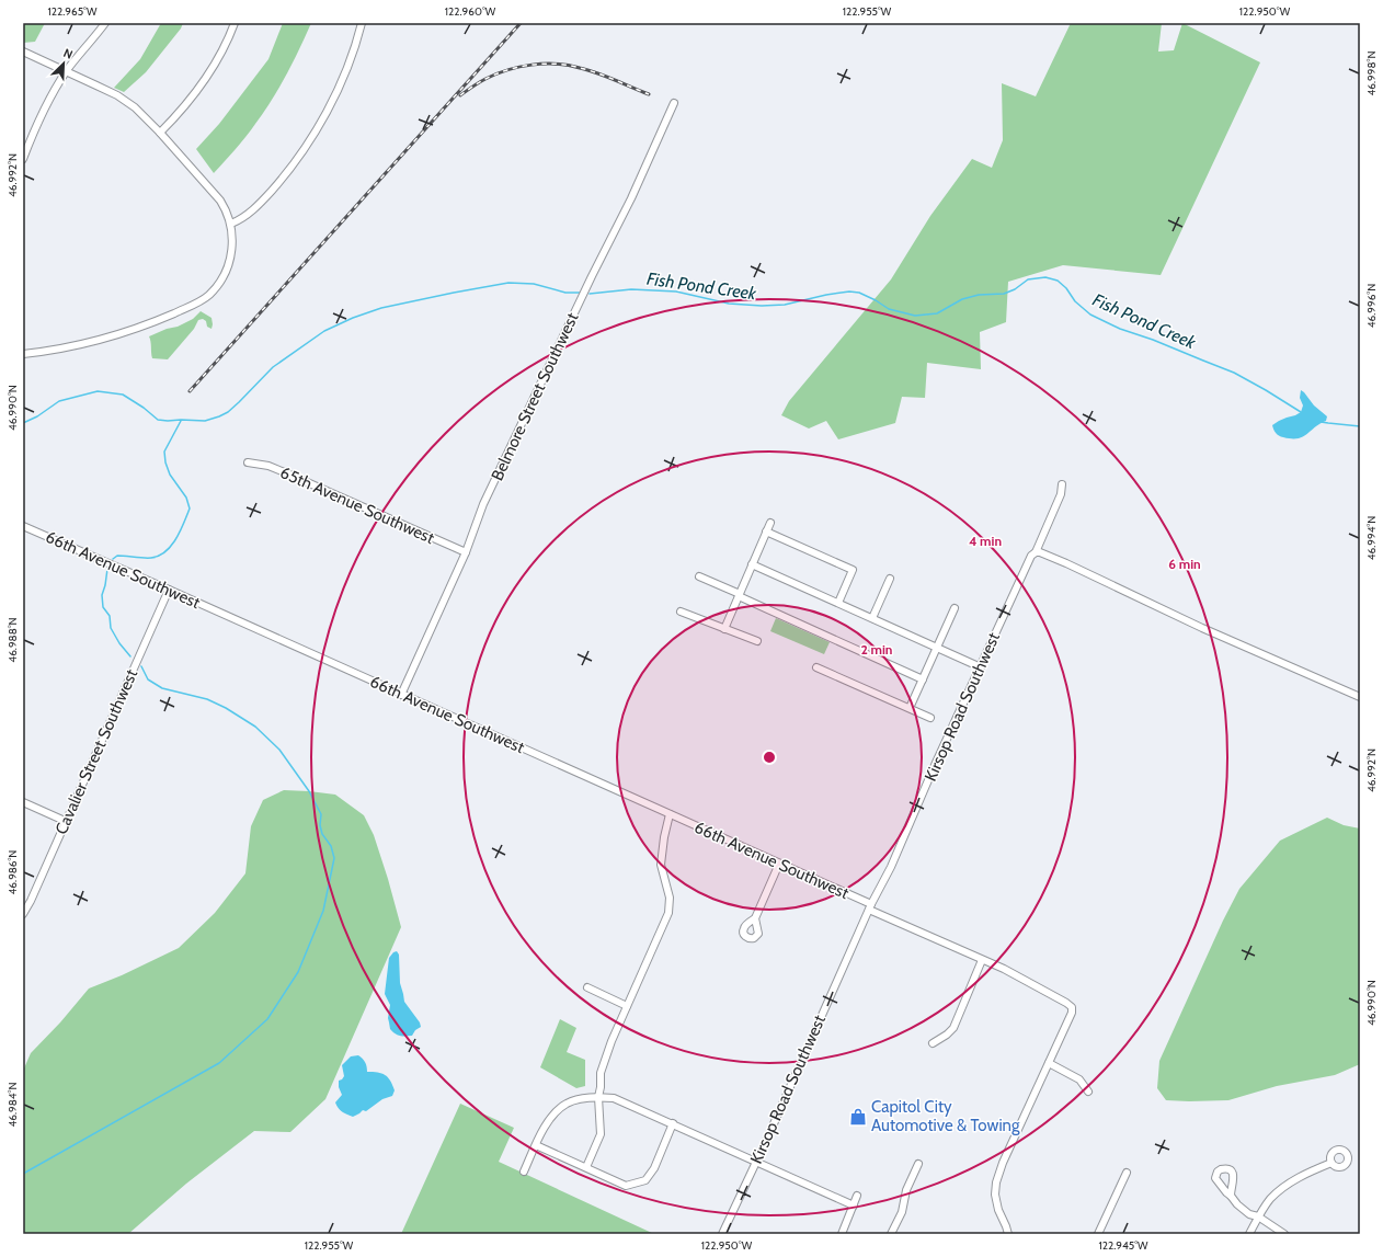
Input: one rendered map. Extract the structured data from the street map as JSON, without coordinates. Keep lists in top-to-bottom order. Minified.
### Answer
{"streets":{"street":["Belmore Street Southwest","65th Avenue Southwest","66th Avenue Southwest","Kirsop Road Southwest","Cavalier Street Southwest"]},"crossings":[["Belmore Street Southwest","65th Avenue Southwest"],["Belmore Street Southwest","66th Avenue Southwest"],["66th Avenue Southwest","Kirsop Road Southwest"],["66th Avenue Southwest","Cavalier Street Southwest"]],"water":["Fish Pond Creek"],"places":{"shop":["Capitol City Automotive & Towing"]},"north":"top right","coordinates":["122.965°W","122.960°W","122.955°W","122.950°W","46.998°N","46.992°N","46.996°N","46.990°N","46.994°N","46.988°N","46.986°N","46.984°N","122.945°W"],"rings":["4 min","6 min","2 min"]}
